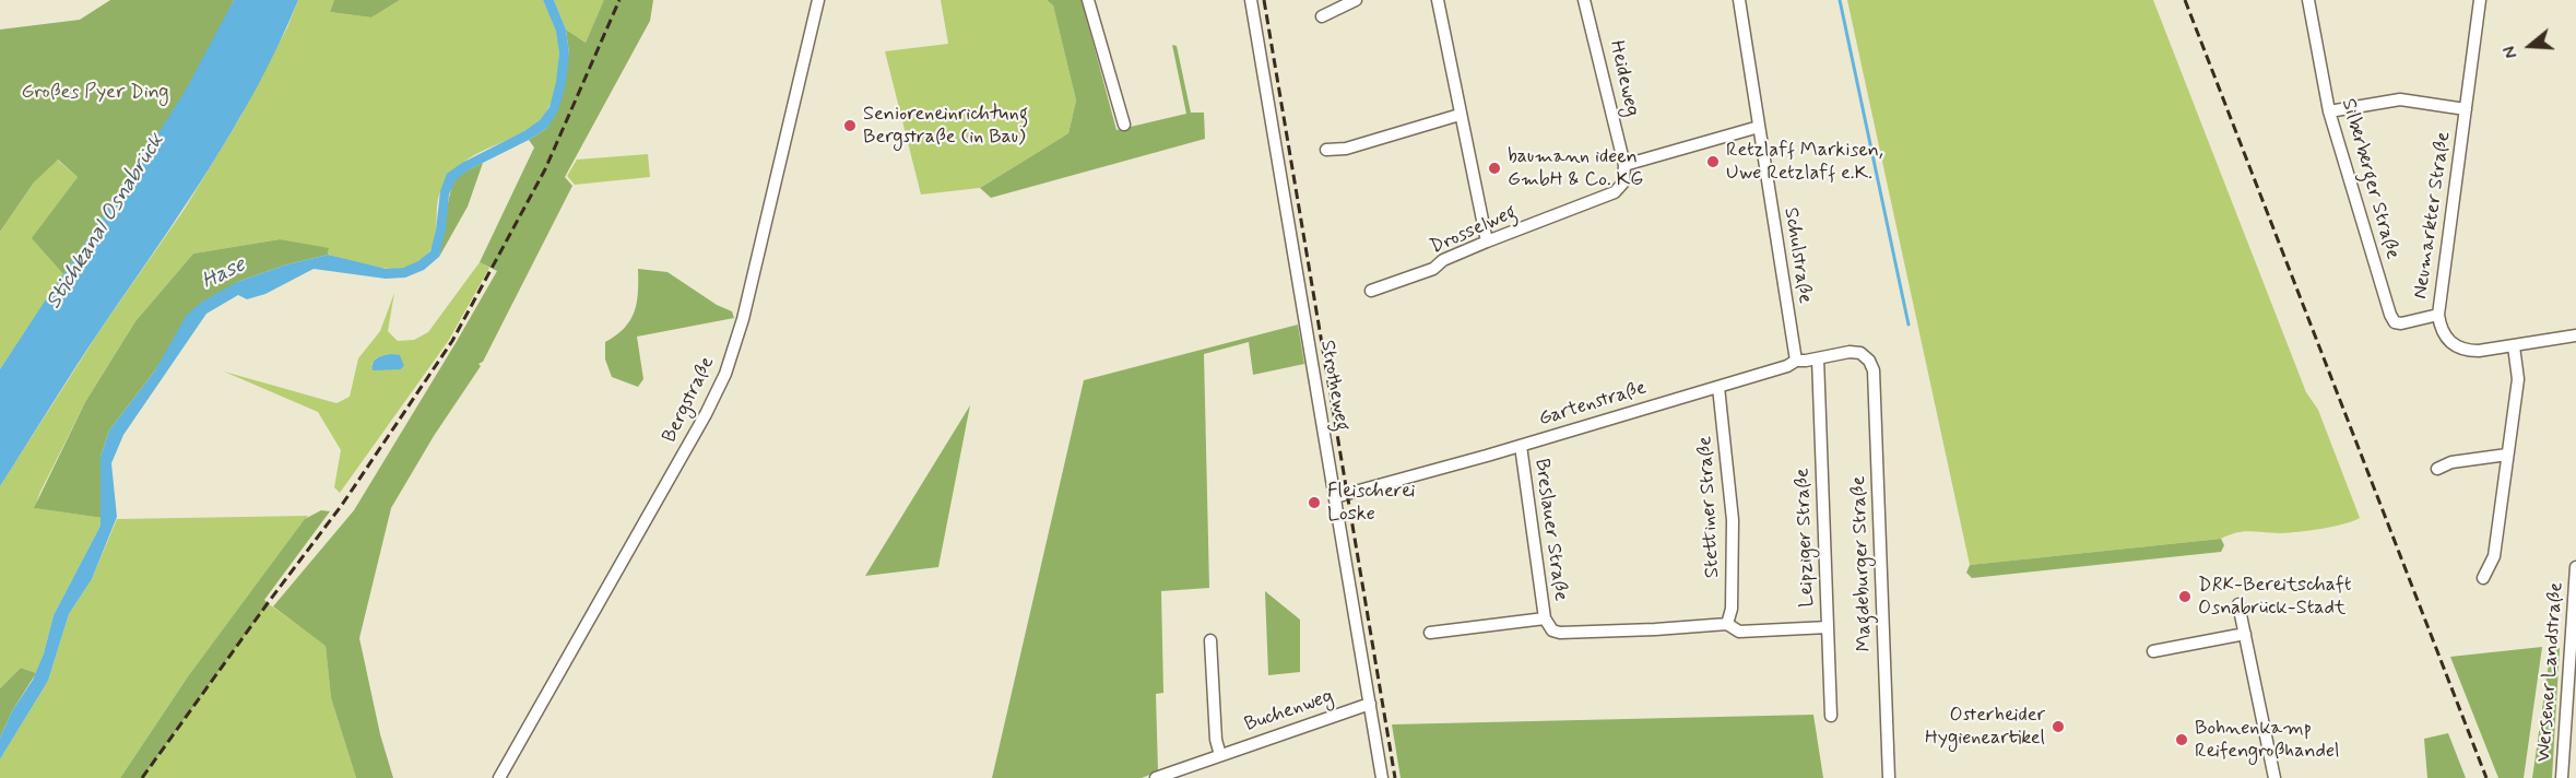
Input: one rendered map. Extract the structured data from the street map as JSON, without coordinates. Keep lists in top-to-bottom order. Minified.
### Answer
{"streets":{"street":["Heideweg","Silberberger Straße","Neumarkter Straße","Drosselweg","Schulstraße","Strotheweg","Bergstraße","Gartenstraße","Stettiner Straße","Breslauer Straße","Leipziger Straße","Magdeburger Straße","Wersener Landstraße","Buchenweg"]},"crossings":[["Heideweg","Drosselweg"],["Silberberger Straße","Neumarkter Straße"],["Schulstraße","Gartenstraße"],["Strotheweg","Gartenstraße"],["Strotheweg","Buchenweg"],["Gartenstraße","Stettiner Straße"],["Gartenstraße","Breslauer Straße"],["Gartenstraße","Leipziger Straße"],["Gartenstraße","Magdeburger Straße"]],"water":["Stichkanal Osnabrück","Hase"],"parks":["Großes Pyer Ding"],"places":["Senioreneinrichtung Bergstraße (in Bau)","Retzlaff Markisen, Uwe Retzlaff e.K.","baumann ideen GmbH & Co. KG","Fleischerei Loske","DRK-Bereitschaft Osnabrück-Stadt","Osterheider Hygieneartikel","Bohnenkamp Reifengroßhandel"],"north":"left"}
